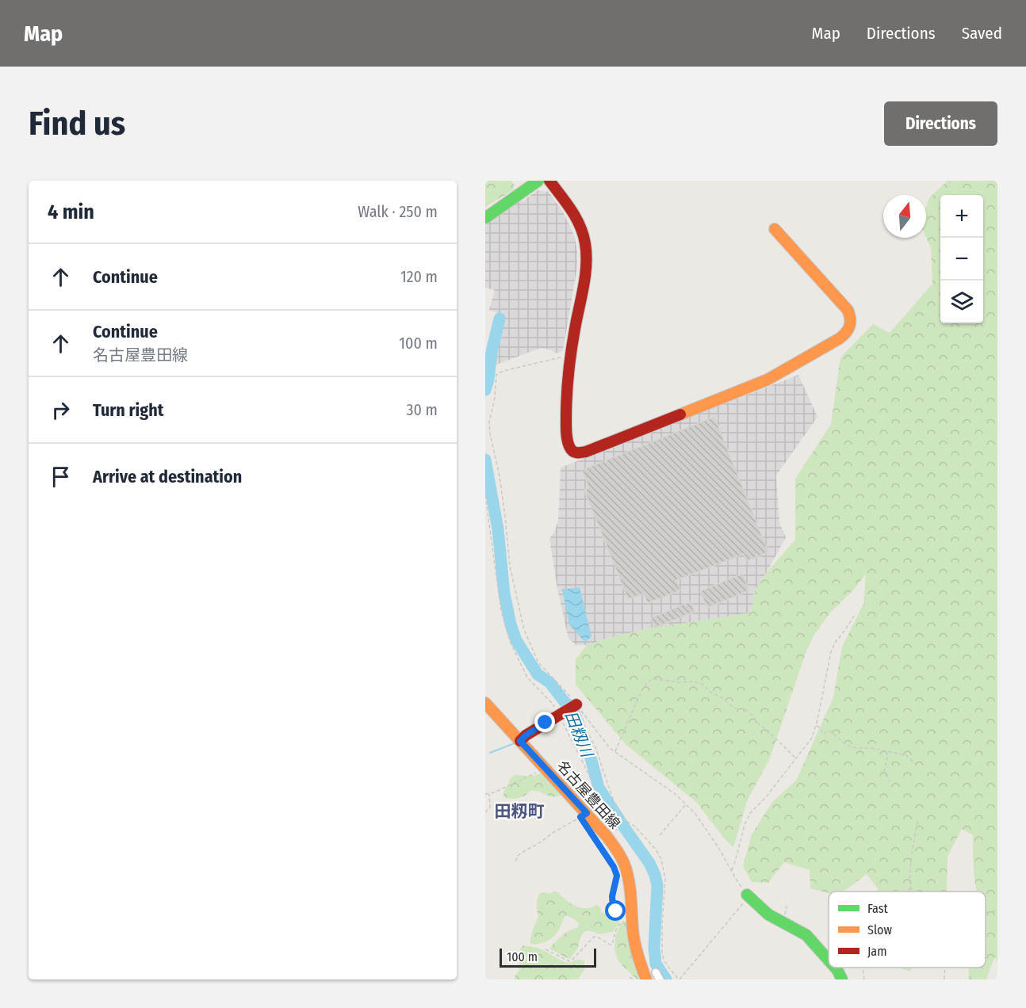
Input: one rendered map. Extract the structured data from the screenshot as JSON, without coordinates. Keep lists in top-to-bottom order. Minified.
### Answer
{"streets":{"street":["名古屋豊田線"]},"districts":["田籾町"],"water":["田籾川"],"legend":["Fast","Slow","Jam"],"scale_bar":"100 m","north":"top","page":{"header":"Map","nav":["Map","Directions","Saved"],"buttons":"Directions","title":"Find us","heading":["4 min","Walk · 250 m"],"map_buttons":["+","−"],"list":[["Continue","120 m"],["Continue","名古屋豊田線","100 m"],["Turn right","30 m"],"Arrive at destination"],"scale":"100 m"}}
